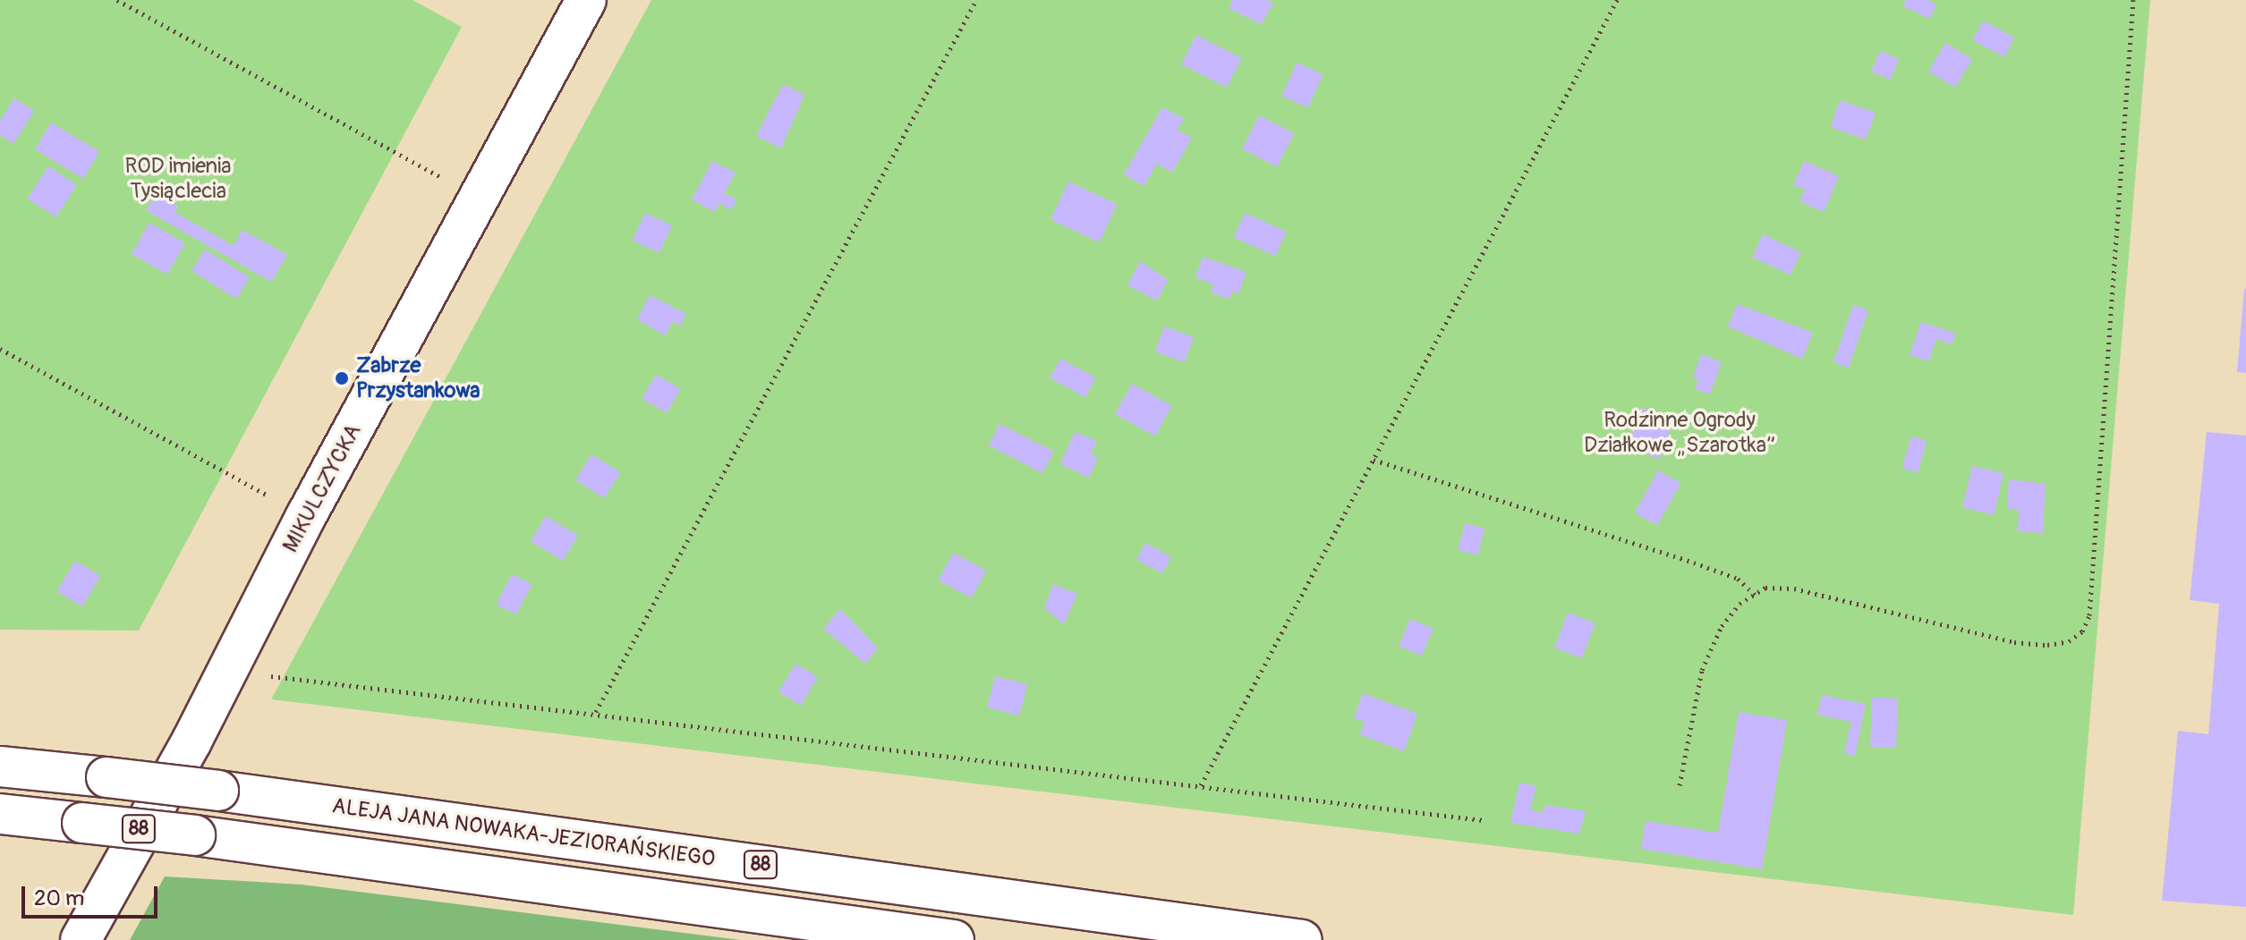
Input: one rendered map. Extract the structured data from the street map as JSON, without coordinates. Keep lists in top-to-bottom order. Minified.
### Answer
{"streets":{"main road":["MIKULCZYCKA","88","ALEJA JANA NOWAKA-JEZIORAŃSKIEGO"]},"parks":["ROD imienia Tysiąclecia","Rodzinne Ogrody Działkowe „Szarotka”"],"places":["Zabrze Przystankowa"],"scale_bar":"20 m"}
